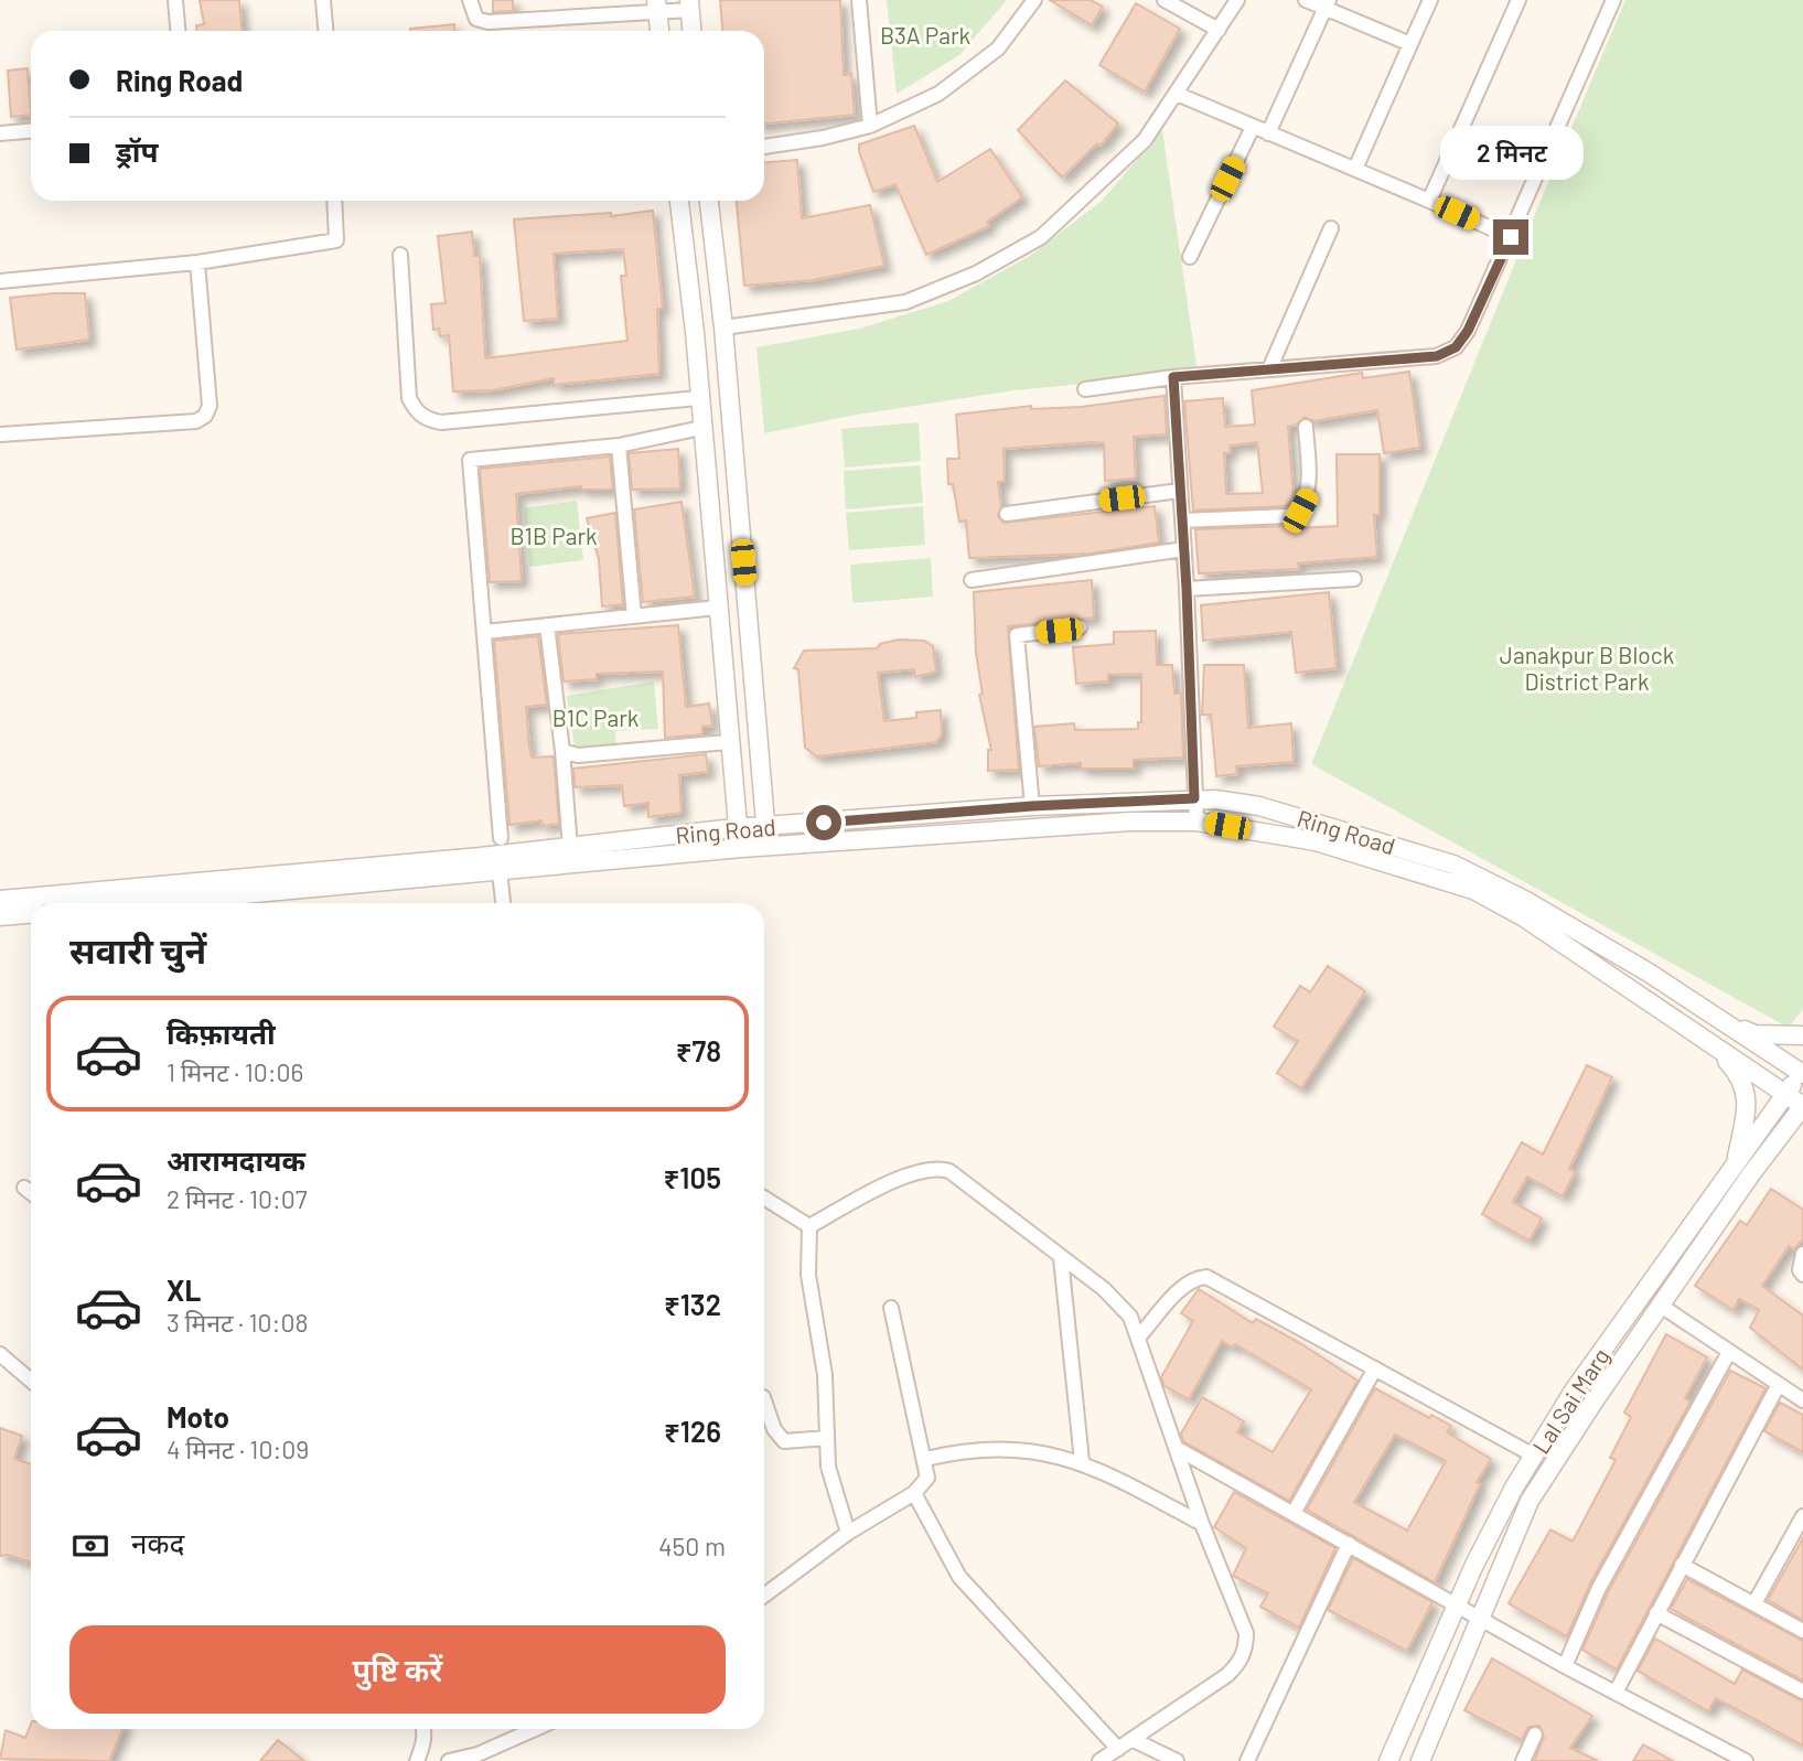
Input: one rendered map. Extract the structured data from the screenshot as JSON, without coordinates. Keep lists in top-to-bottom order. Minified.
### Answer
{"streets":{"street":["Ring Road","Lal Sai Marg"]},"crossings":[["Ring Road","Lal Sai Marg"]],"parks":["B3A Park","B1B Park","Janakpur B Block District Park","B1C Park"],"page":{"banner":["Ring Road","ड्रॉप"],"bubble":"2 मिनट","heading":"सवारी चुनें","list":[{"name":"किफ़ायती","note":"1 मिनट · 10:06","value":"₹78"},{"name":"आरामदायक","note":"2 मिनट · 10:07","value":"₹105"},{"name":"XL","note":"3 मिनट · 10:08","value":"₹132"},{"name":"Moto","note":"4 मिनट · 10:09","value":"₹126"}],"pay":["नकद","450 m"],"buttons":"पुष्टि करें"}}
